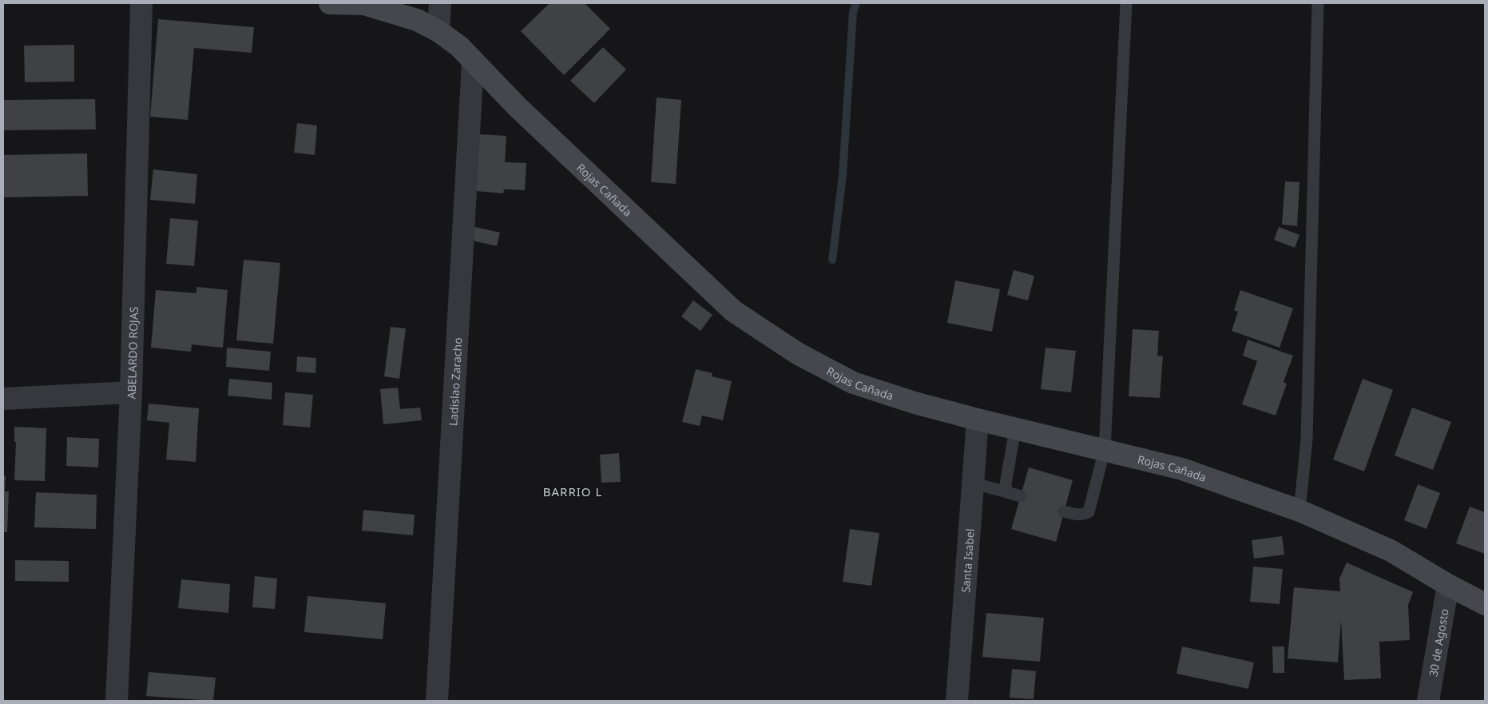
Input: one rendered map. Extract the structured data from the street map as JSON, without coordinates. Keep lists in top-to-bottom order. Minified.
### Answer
{"streets":{"main road":["Rojas Cañada"],"street":["ABELARDO ROJAS","Ladislao Zaracho","Santa Isabel","30 de Agosto"]},"crossings":[["Rojas Cañada","Ladislao Zaracho"],["Rojas Cañada","Santa Isabel"],["Rojas Cañada","30 de Agosto"]],"districts":["BARRIO L"]}
